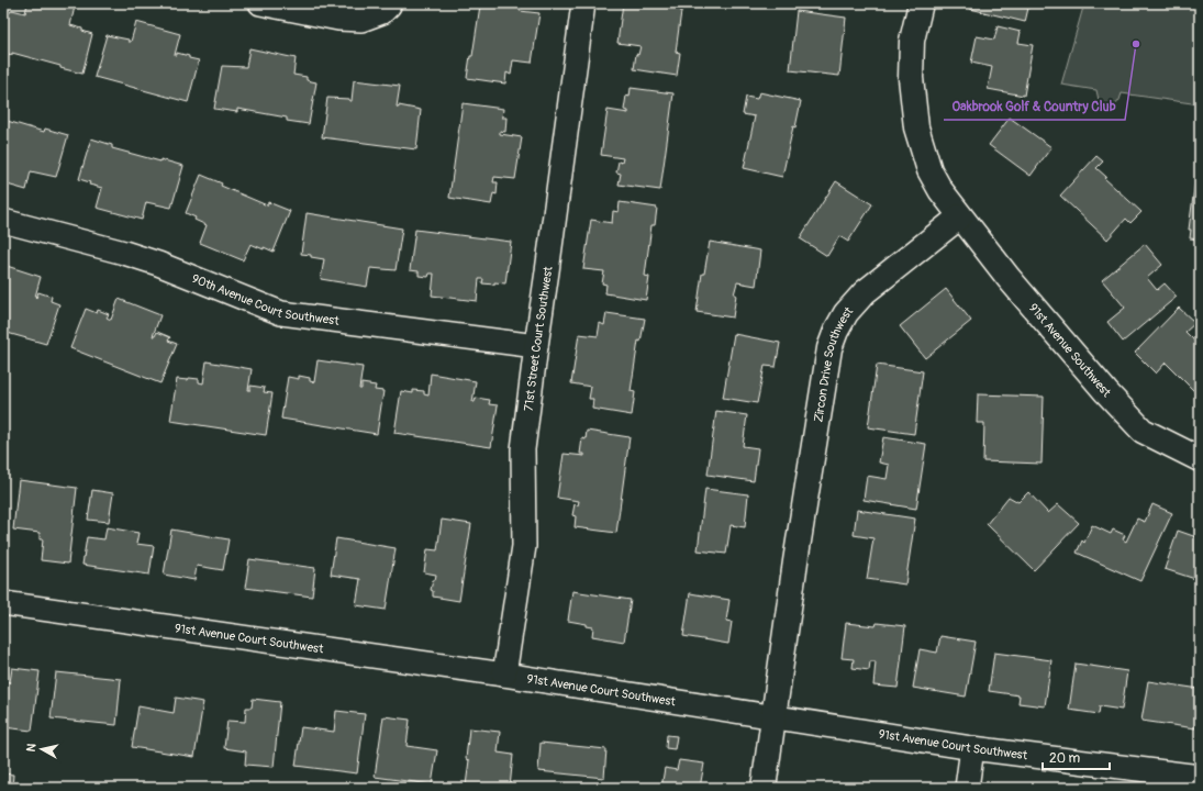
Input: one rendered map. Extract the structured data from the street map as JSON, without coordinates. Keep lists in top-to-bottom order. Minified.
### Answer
{"streets":{"street":["90th Avenue Court Southwest","71st Street Court Southwest","91st Avenue Southwest","Zircon Drive Southwest","91st Avenue Court Southwest"]},"crossings":[["90th Avenue Court Southwest","71st Street Court Southwest"],["71st Street Court Southwest","91st Avenue Court Southwest"],["91st Avenue Southwest","Zircon Drive Southwest"],["Zircon Drive Southwest","91st Avenue Court Southwest"]],"places":["Oakbrook Golf & Country Club"],"scale_bar":"20 m","north":"left"}
